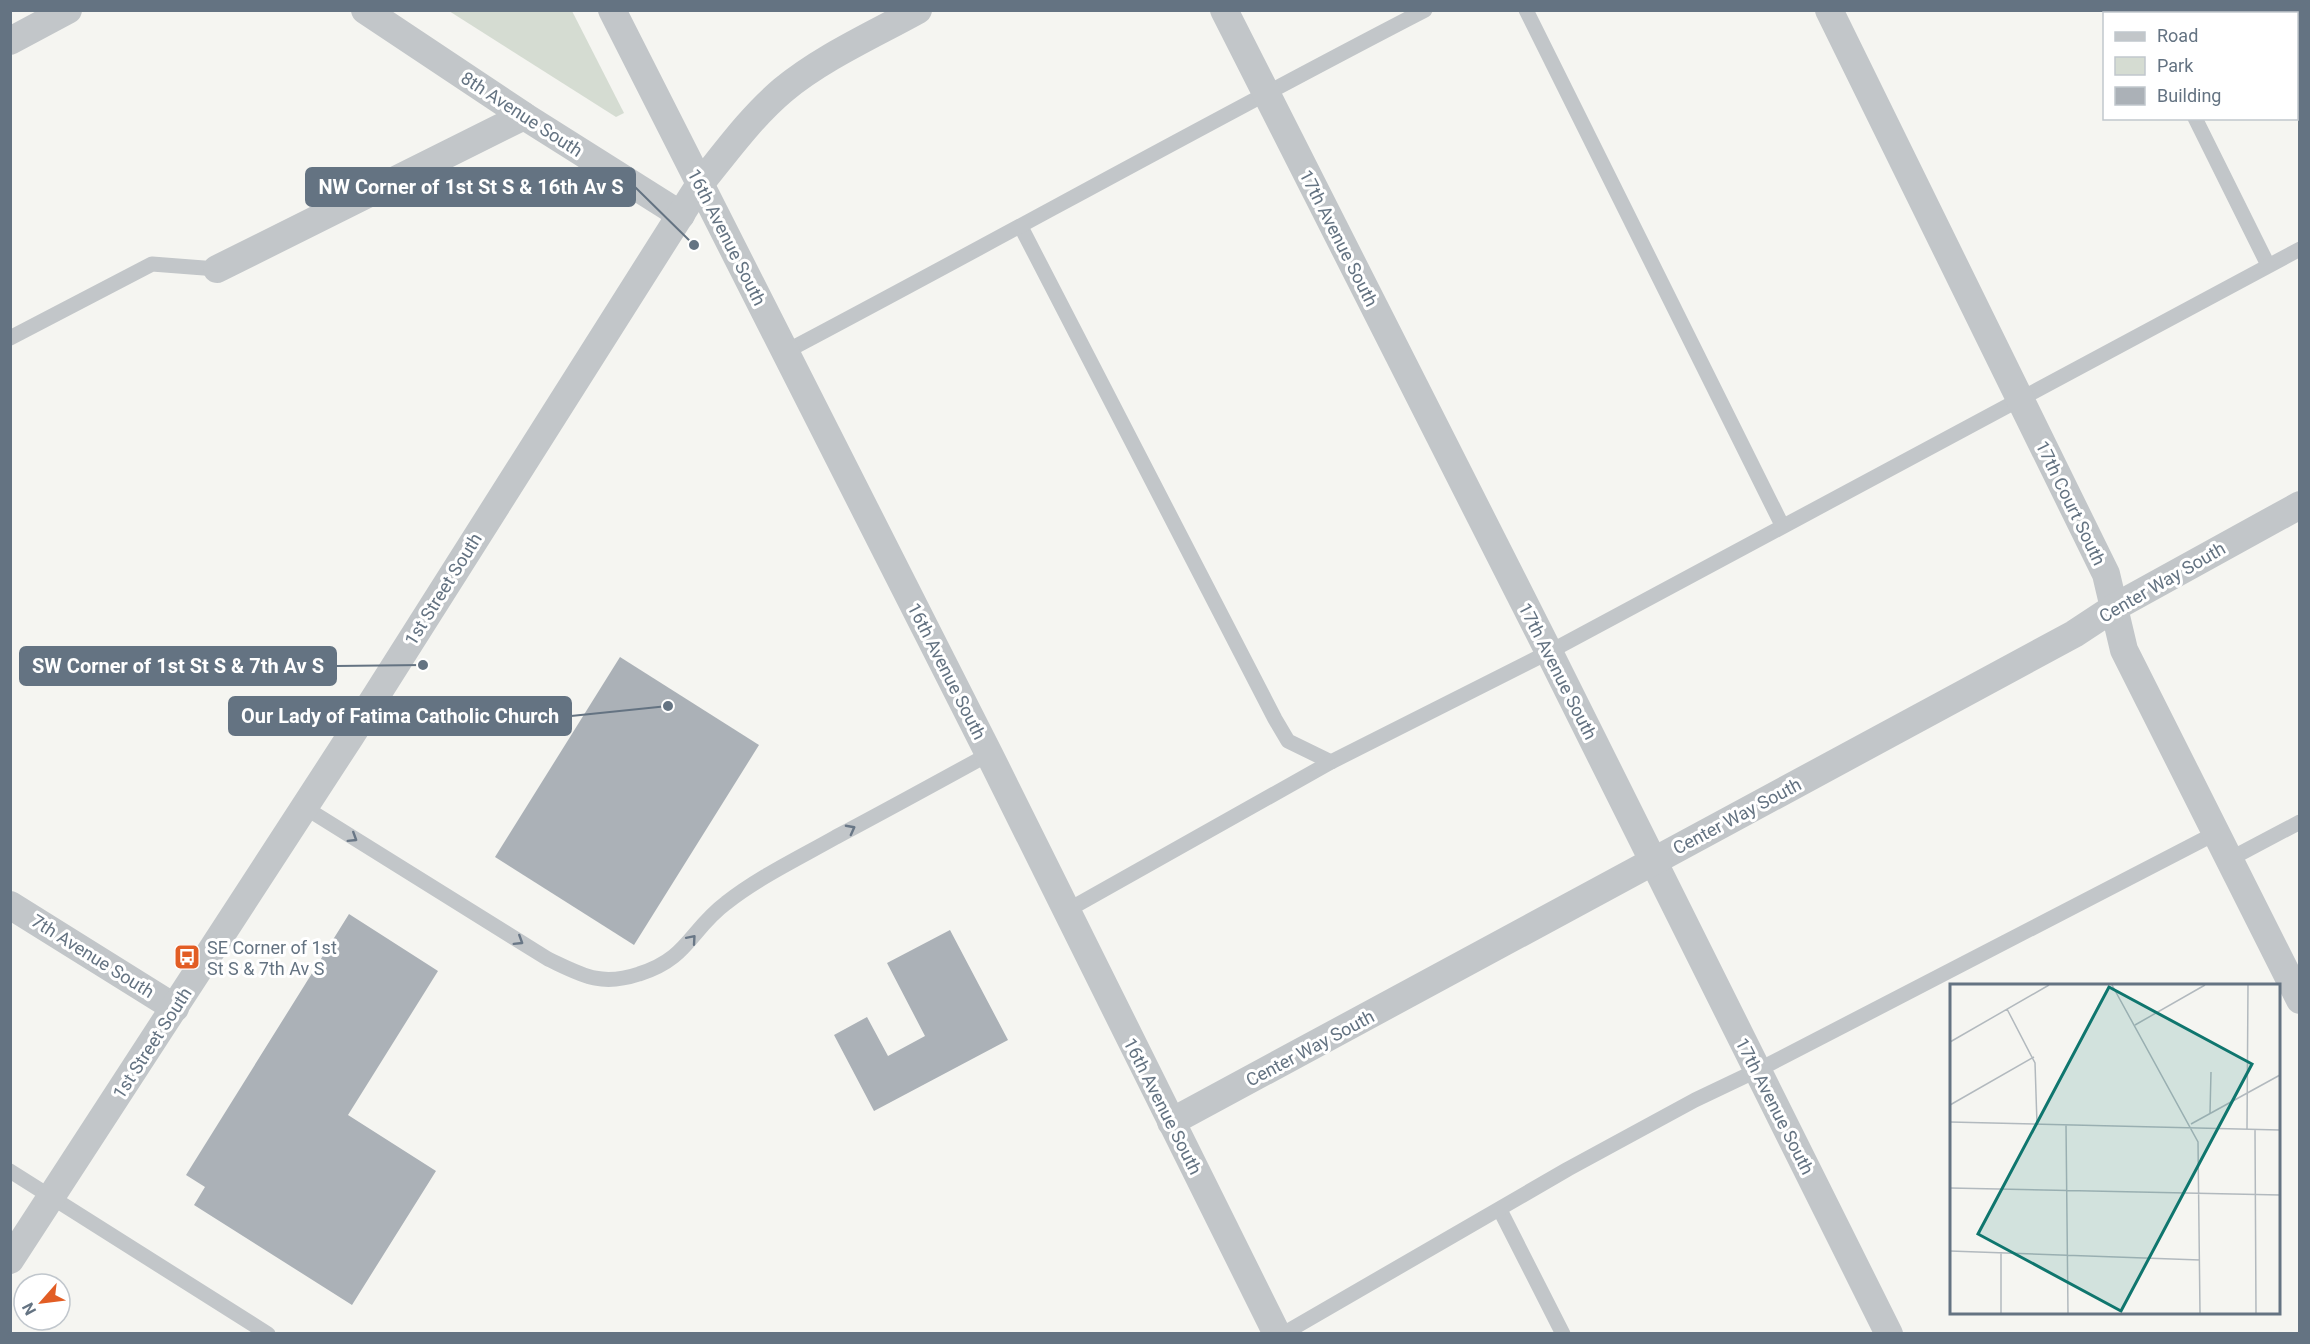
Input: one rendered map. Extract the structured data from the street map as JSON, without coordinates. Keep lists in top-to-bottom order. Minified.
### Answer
{"streets":{"street":["8th Avenue South","16th Avenue South","17th Avenue South","17th Court South","Center Way South","1st Street South","7th Avenue South"]},"crossings":[["8th Avenue South","1st Street South"],["16th Avenue South","Center Way South"],["16th Avenue South","1st Street South"],["17th Avenue South","Center Way South"],["17th Court South","Center Way South"],["1st Street South","7th Avenue South"]],"places":{"other":["NW Corner of 1st St S & 16th Av S","SW Corner of 1st St S & 7th Av S","Our Lady of Fatima Catholic Church"],"bus stop":["SE Corner of 1st St S & 7th Av S"]},"legend":["Road","Park","Building"],"north":"bottom left"}
